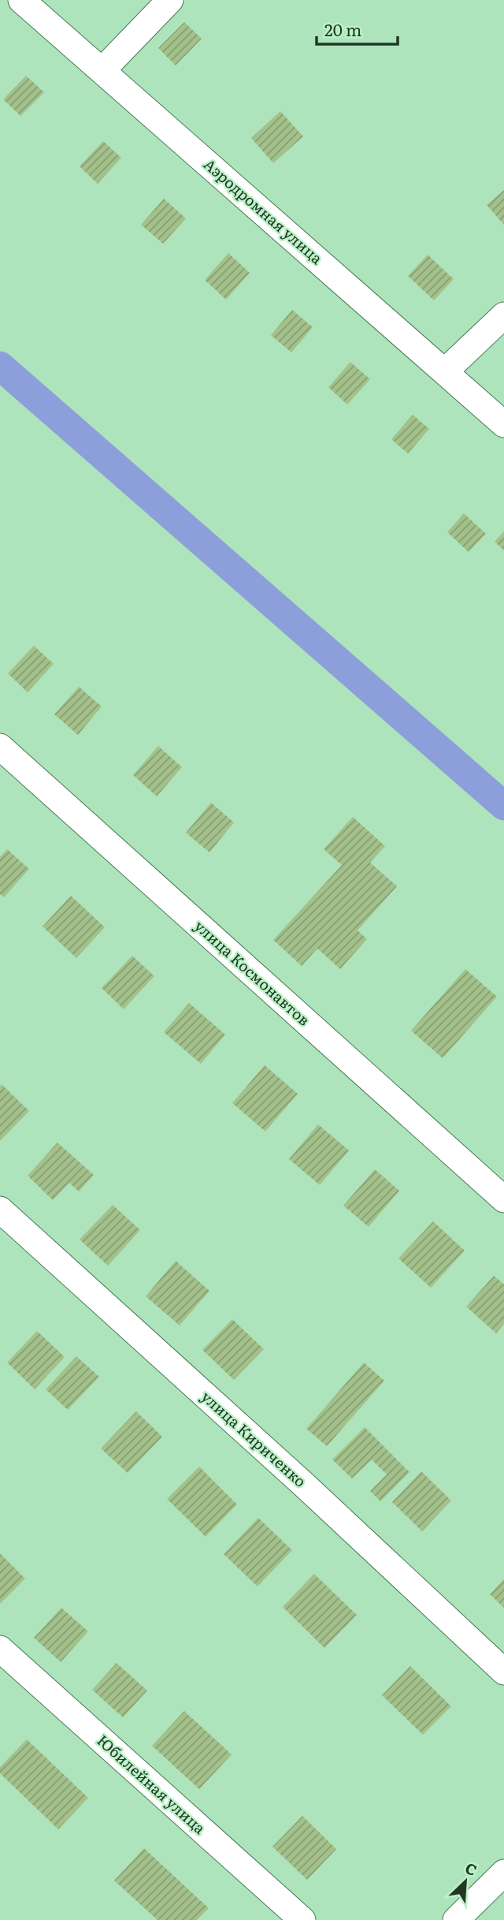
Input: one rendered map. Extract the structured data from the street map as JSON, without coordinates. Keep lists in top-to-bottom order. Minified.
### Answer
{"streets":{"street":["Аэродромная улица","улица Космонавтов","улица Кириченко","Юбилейная улица"]},"scale_bar":"20 m","north":"top right"}
